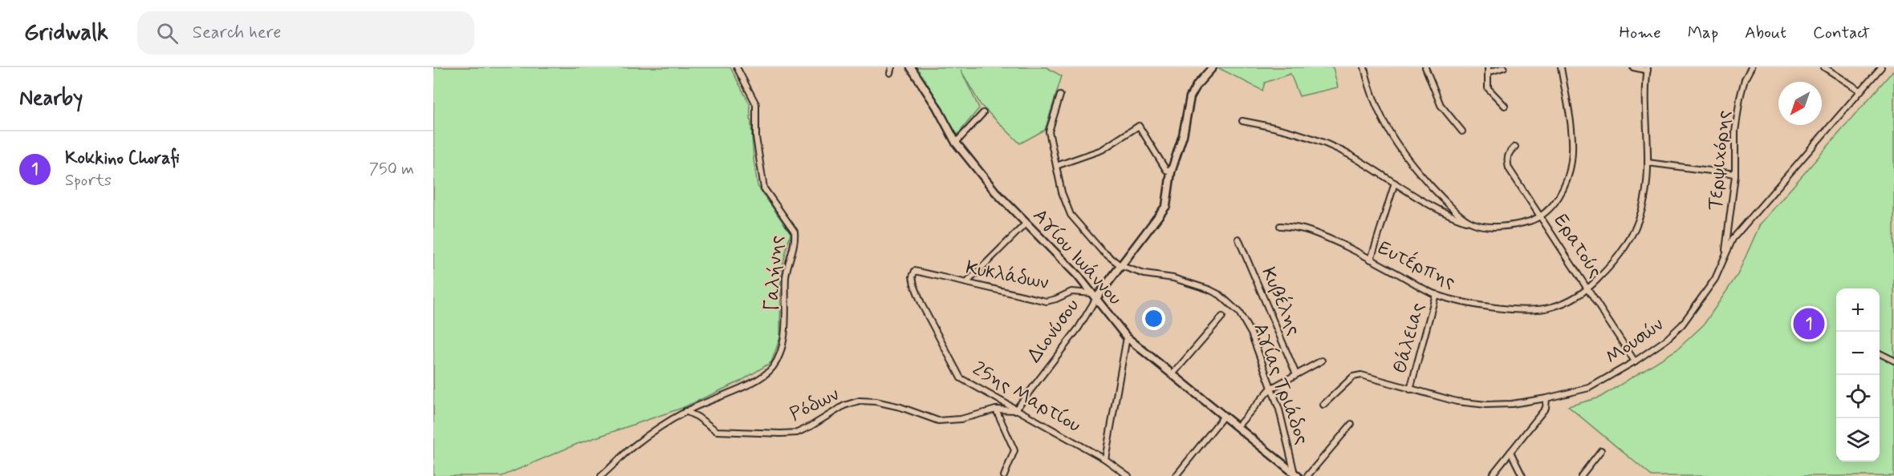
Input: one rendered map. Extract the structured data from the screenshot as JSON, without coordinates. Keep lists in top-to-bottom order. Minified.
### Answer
{"streets":{"street":["Τερψιχόρης","Ερατούς","Αγίου Ιωάννου","Ευτέρπης","Γαλήνης","Κυκλάδων","Κυβέλης","Διονύσου","Θάλειας","Μουσών","Αγίας Τριάδος","25ης Μαρτίου","Ρόδων"]},"crossings":[["Τερψιχόρης","Μουσών"],["Ερατούς","Ευτέρπης"],["Ερατούς","Μουσών"],["Αγίου Ιωάννου","Κυκλάδων"],["Αγίου Ιωάννου","Διονύσου"],["Αγίου Ιωάννου","Αγίας Τριάδος"],["Ευτέρπης","Θάλειας"],["Γαλήνης","Ρόδων"],["Κυκλάδων","Διονύσου"],["Κυκλάδων","25ης Μαρτίου"],["Διονύσου","Αγίας Τριάδος"],["Διονύσου","25ης Μαρτίου"],["Διονύσου","Ρόδων"],["Θάλειας","Μουσών"],["25ης Μαρτίου","Ρόδων"]],"north":"bottom left","page":{"header":"Gridwalk","search":"Search here","nav":["Home","Map","About","Contact"],"heading":"Nearby","list":[{"mark":"1","name":"Kokkino Chorafi","note":"Sports","value":"750 m"}],"map_buttons":["+","−"],"pins":"1"}}
